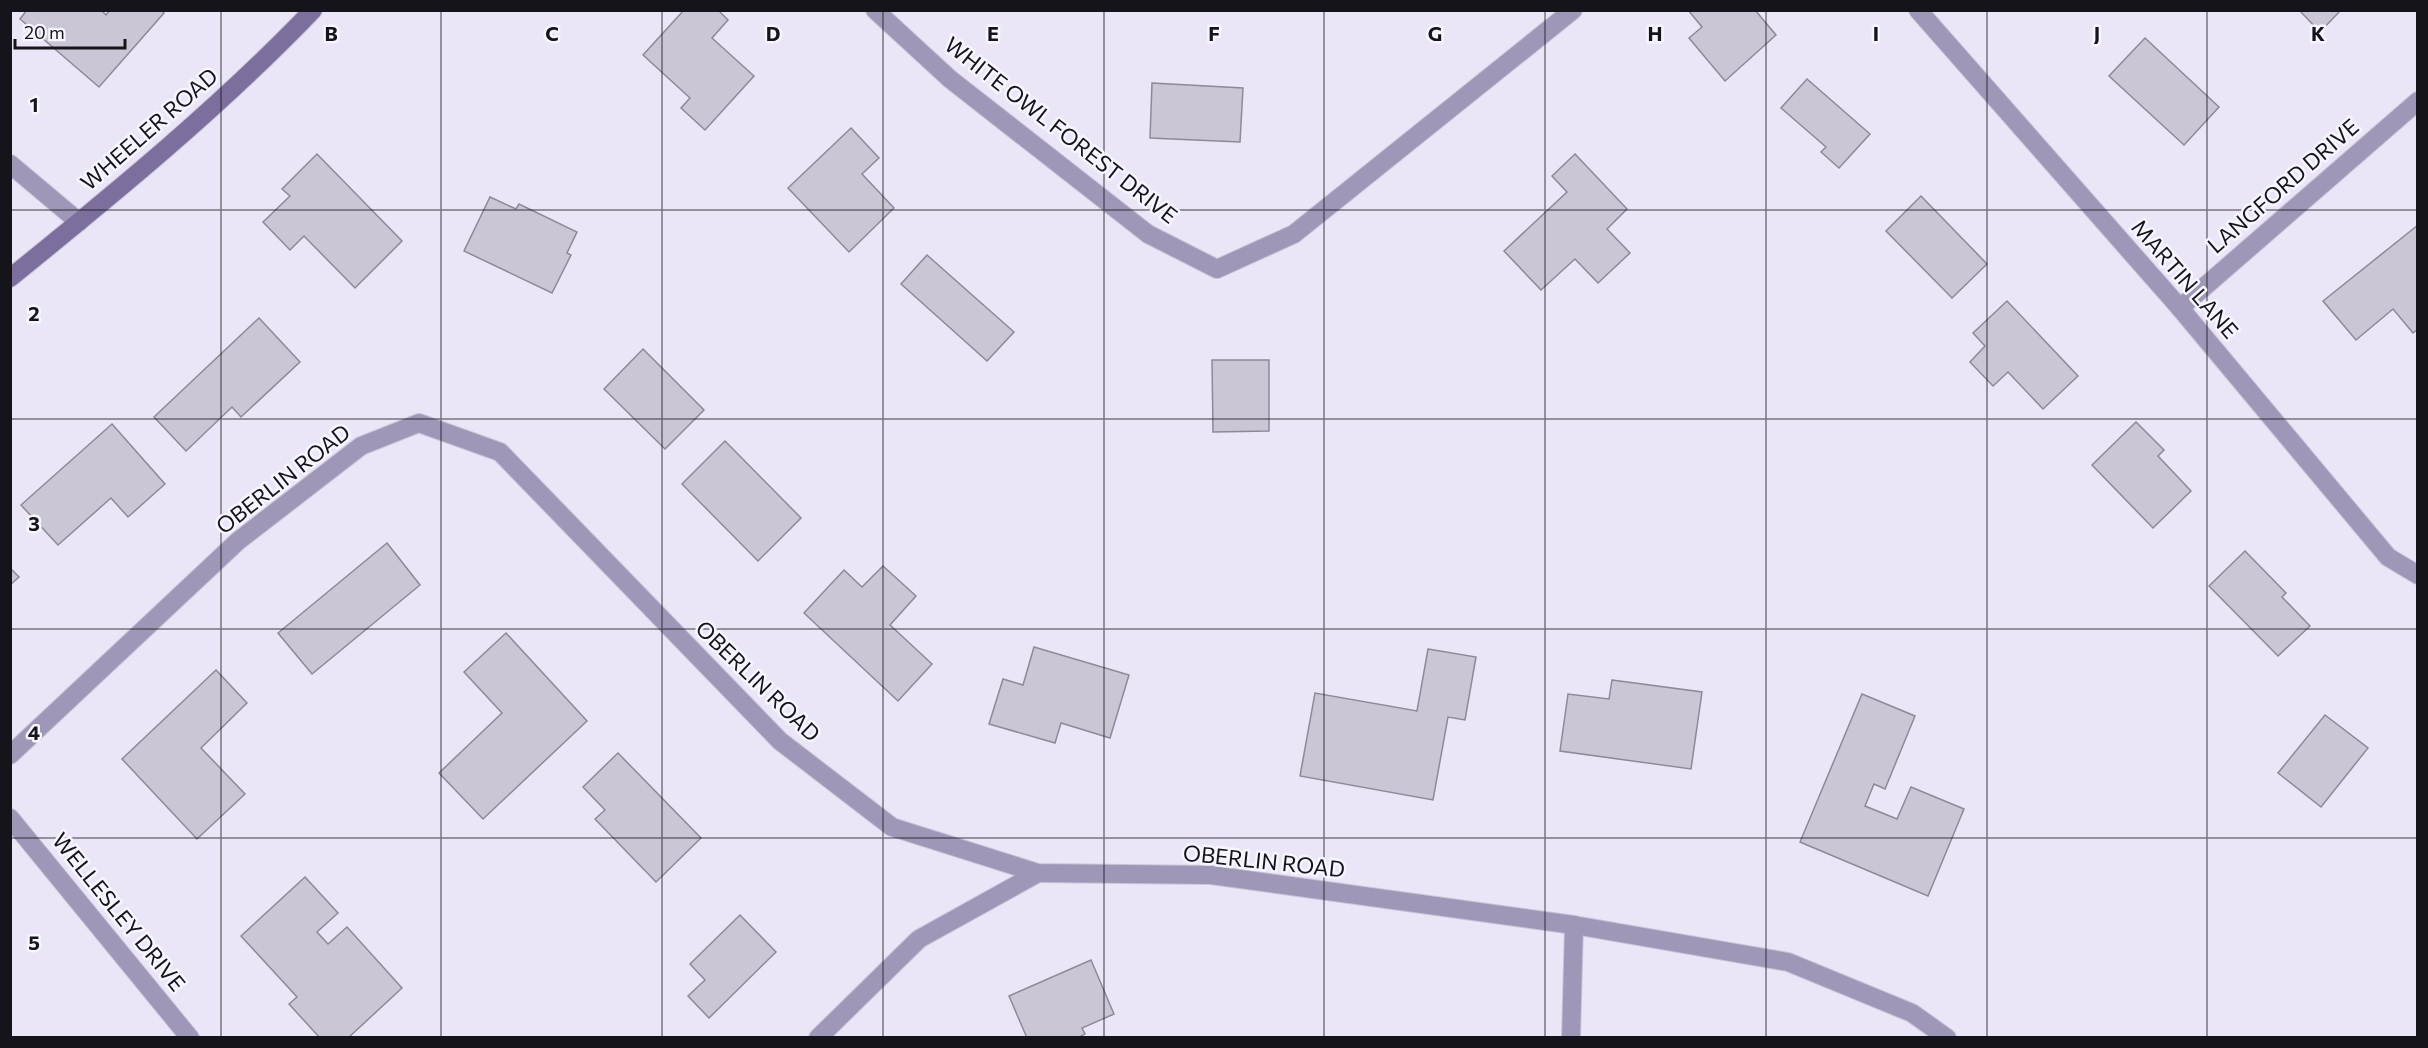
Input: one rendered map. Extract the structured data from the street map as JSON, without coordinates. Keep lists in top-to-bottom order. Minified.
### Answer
{"streets":{"street":["WHEELER ROAD","WHITE OWL FOREST DRIVE","LANGFORD DRIVE","MARTIN LANE","OBERLIN ROAD","WELLESLEY DRIVE"]},"crossings":[["LANGFORD DRIVE","MARTIN LANE"]],"scale_bar":"20 m","grid":{"columns":["B","C","D","E","F","G","H","I","J","K"],"rows":["1","2","3","4","5"]}}
